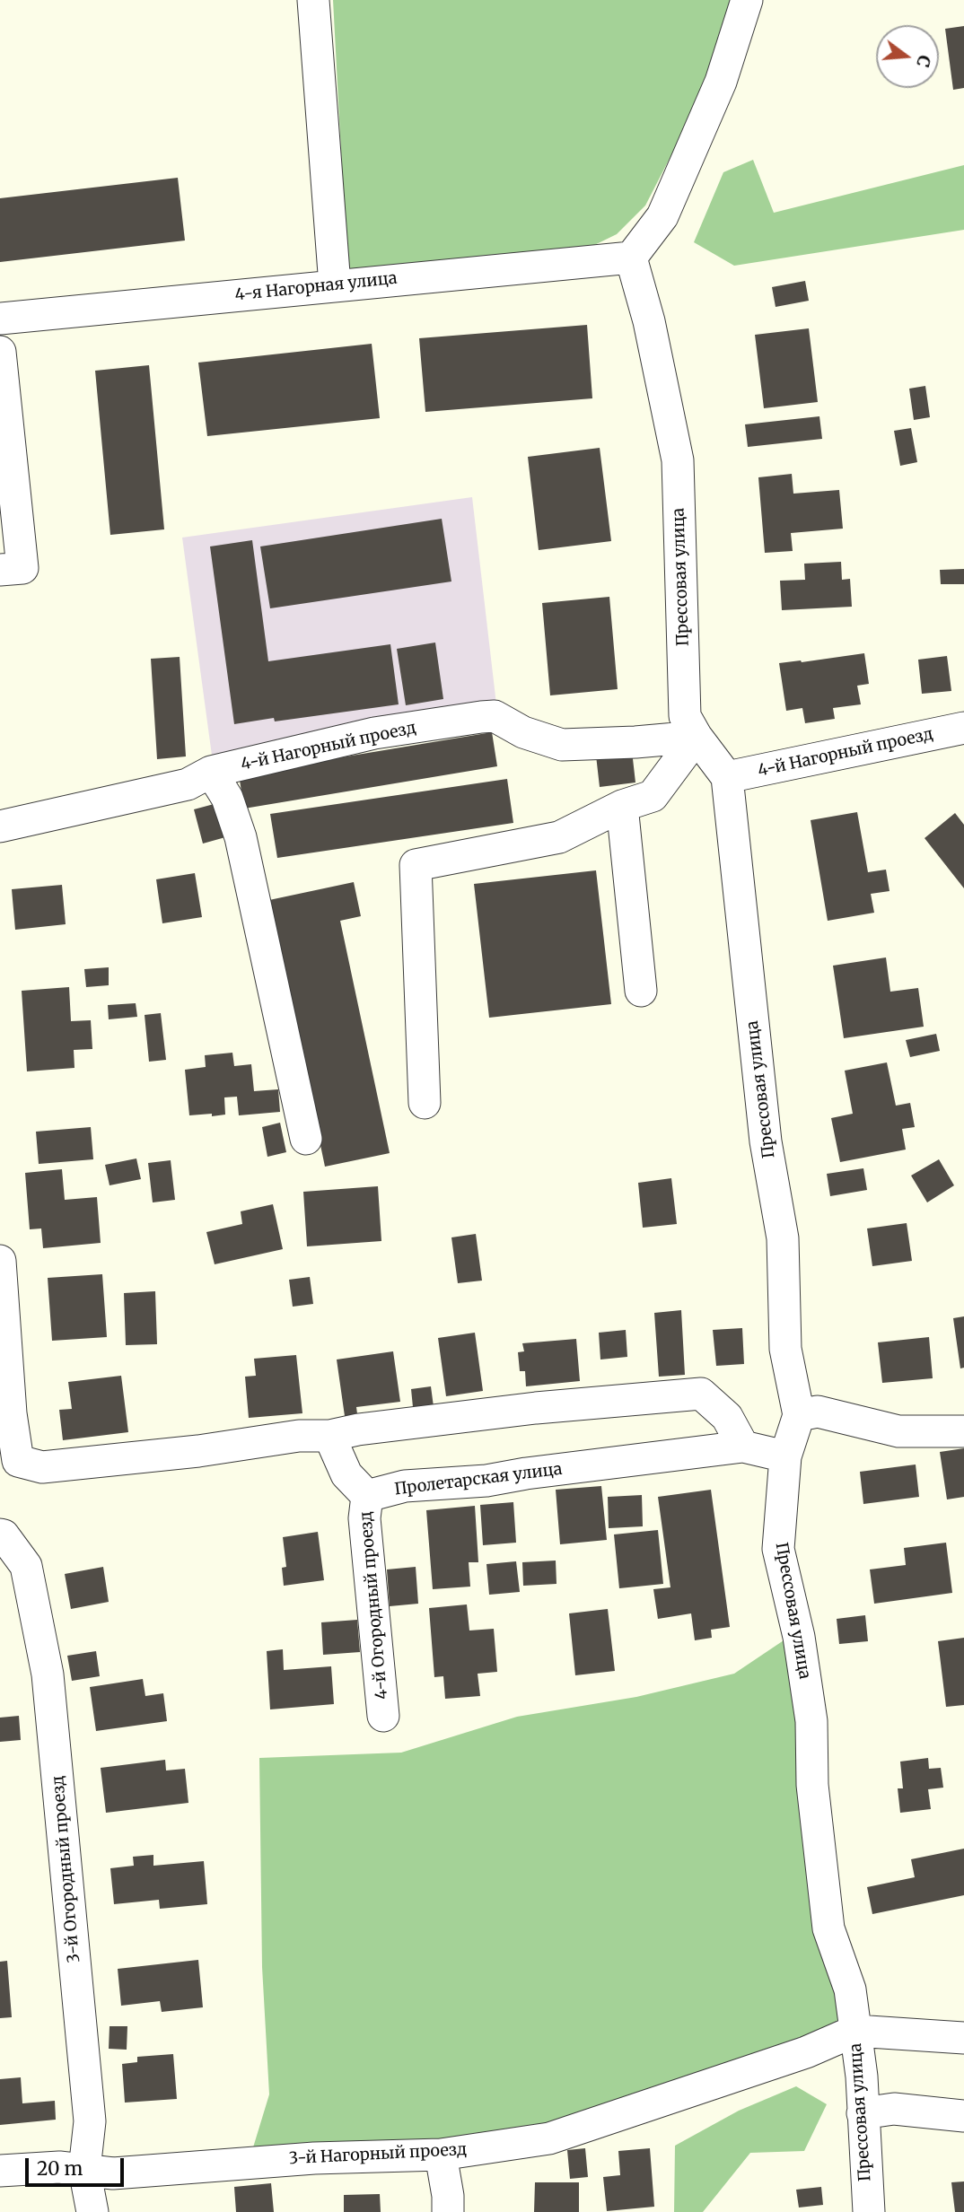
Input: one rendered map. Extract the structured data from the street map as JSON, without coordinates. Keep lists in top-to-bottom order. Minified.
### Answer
{"streets":{"street":["4-я Нагорная улица","Прессовая улица","4-й Нагорный проезд","Пролетарская улица","4-й Огородный проезд","3-й Огородный проезд","3-й Нагорный проезд"]},"crossings":[["4-я Нагорная улица","Прессовая улица"],["Прессовая улица","4-й Нагорный проезд"],["Прессовая улица","Пролетарская улица"],["Прессовая улица","3-й Нагорный проезд"],["Пролетарская улица","4-й Огородный проезд"],["3-й Огородный проезд","3-й Нагорный проезд"]],"scale_bar":"20 m","north":"right"}
